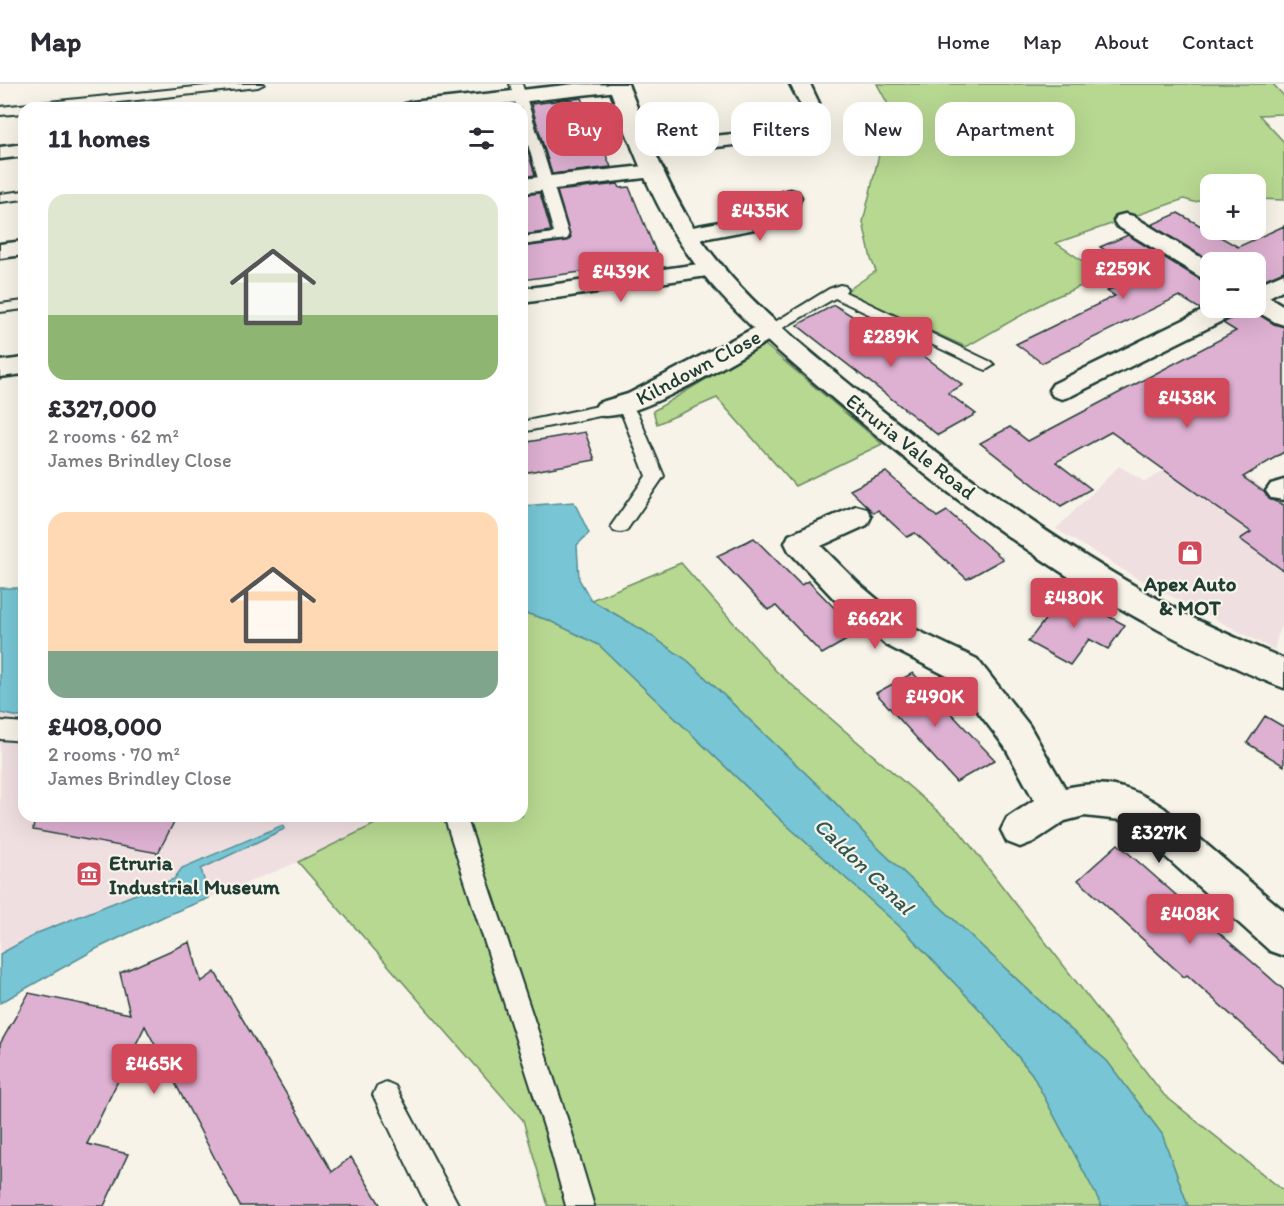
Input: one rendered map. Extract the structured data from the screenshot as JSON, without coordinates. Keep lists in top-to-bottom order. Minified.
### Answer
{"streets":{"street":["Kilndown Close","Etruria Vale Road"]},"crossings":[["Kilndown Close","Etruria Vale Road"]],"water":["Caldon Canal"],"places":{"shop":["Apex Auto & MOT"],"museum":["Etruria Industrial Museum"]},"page":{"header":"Map","nav":["Home","Map","About","Contact"],"chip":["Buy","Rent","Filters","New","Apartment"],"heading":"11 homes","map_buttons":["+","−"],"list":[{"name":"£327,000","note":"2 rooms · 62 m² · James Brindley Close"},{"name":"£408,000","note":"2 rooms · 70 m² · James Brindley Close"}],"price":["£435K","£259K","£439K","£289K","£438K","£480K","£662K","£490K","£327K","£408K","£465K"]}}
